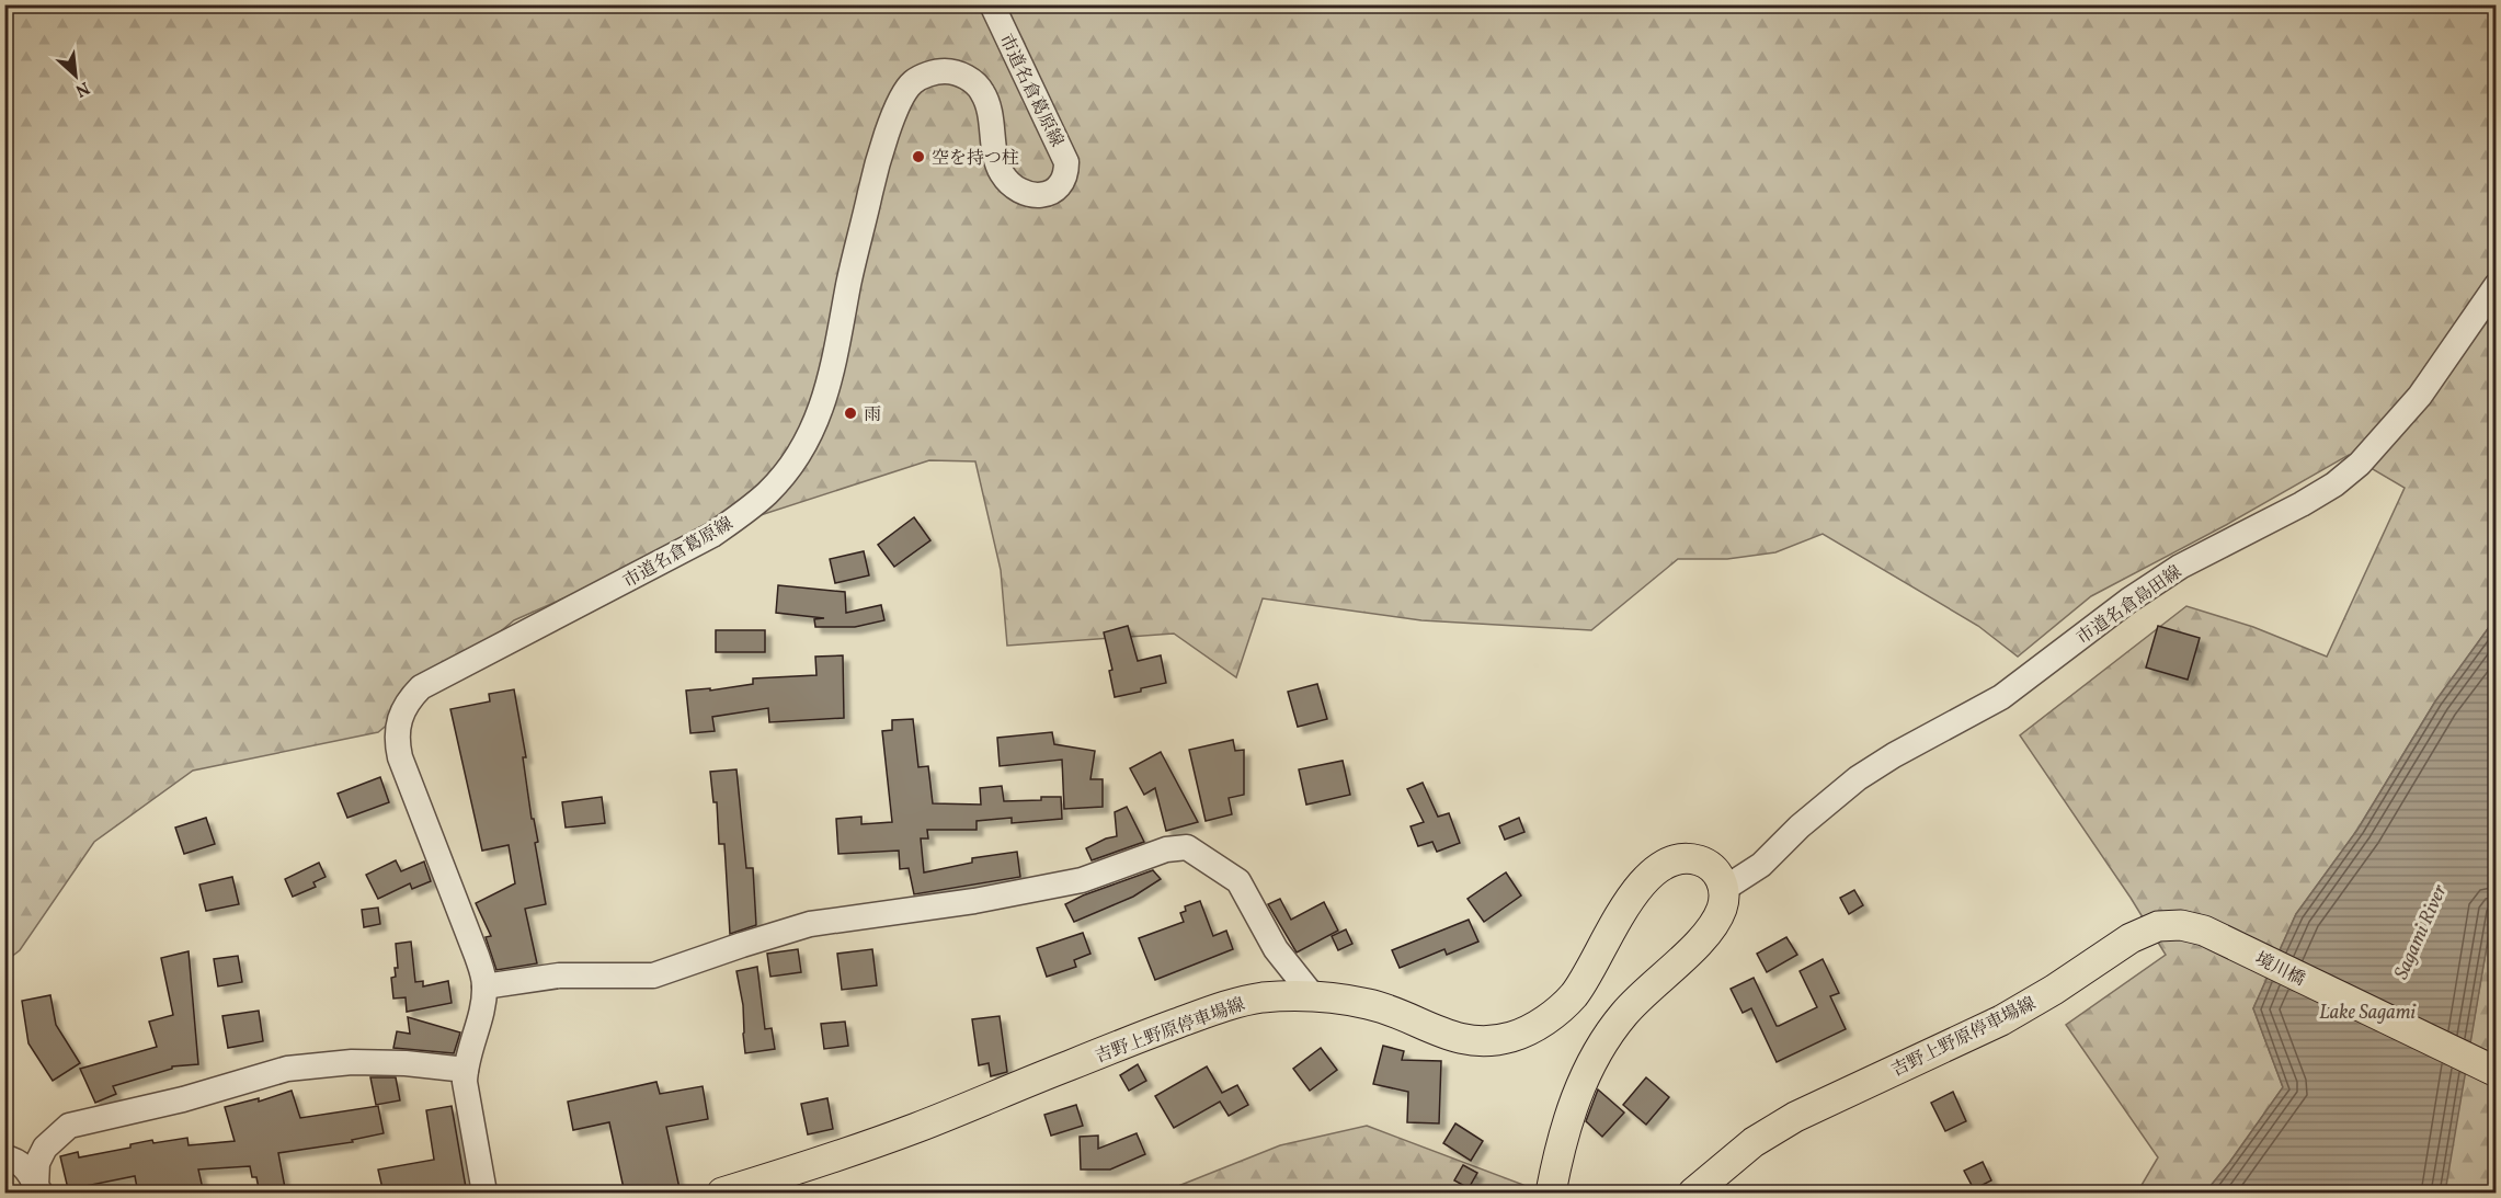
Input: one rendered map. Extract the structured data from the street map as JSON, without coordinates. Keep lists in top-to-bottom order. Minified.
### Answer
{"streets":{"main road":["境川橋","吉野上野原停車場線"],"street":["市道名倉葛原線","市道名倉島田線"]},"crossings":[["市道名倉島田線","吉野上野原停車場線"],["境川橋","吉野上野原停車場線"]],"water":["Sagami River","Lake Sagami"],"places":["空を持つ柱","雨"],"north":"bottom right"}
